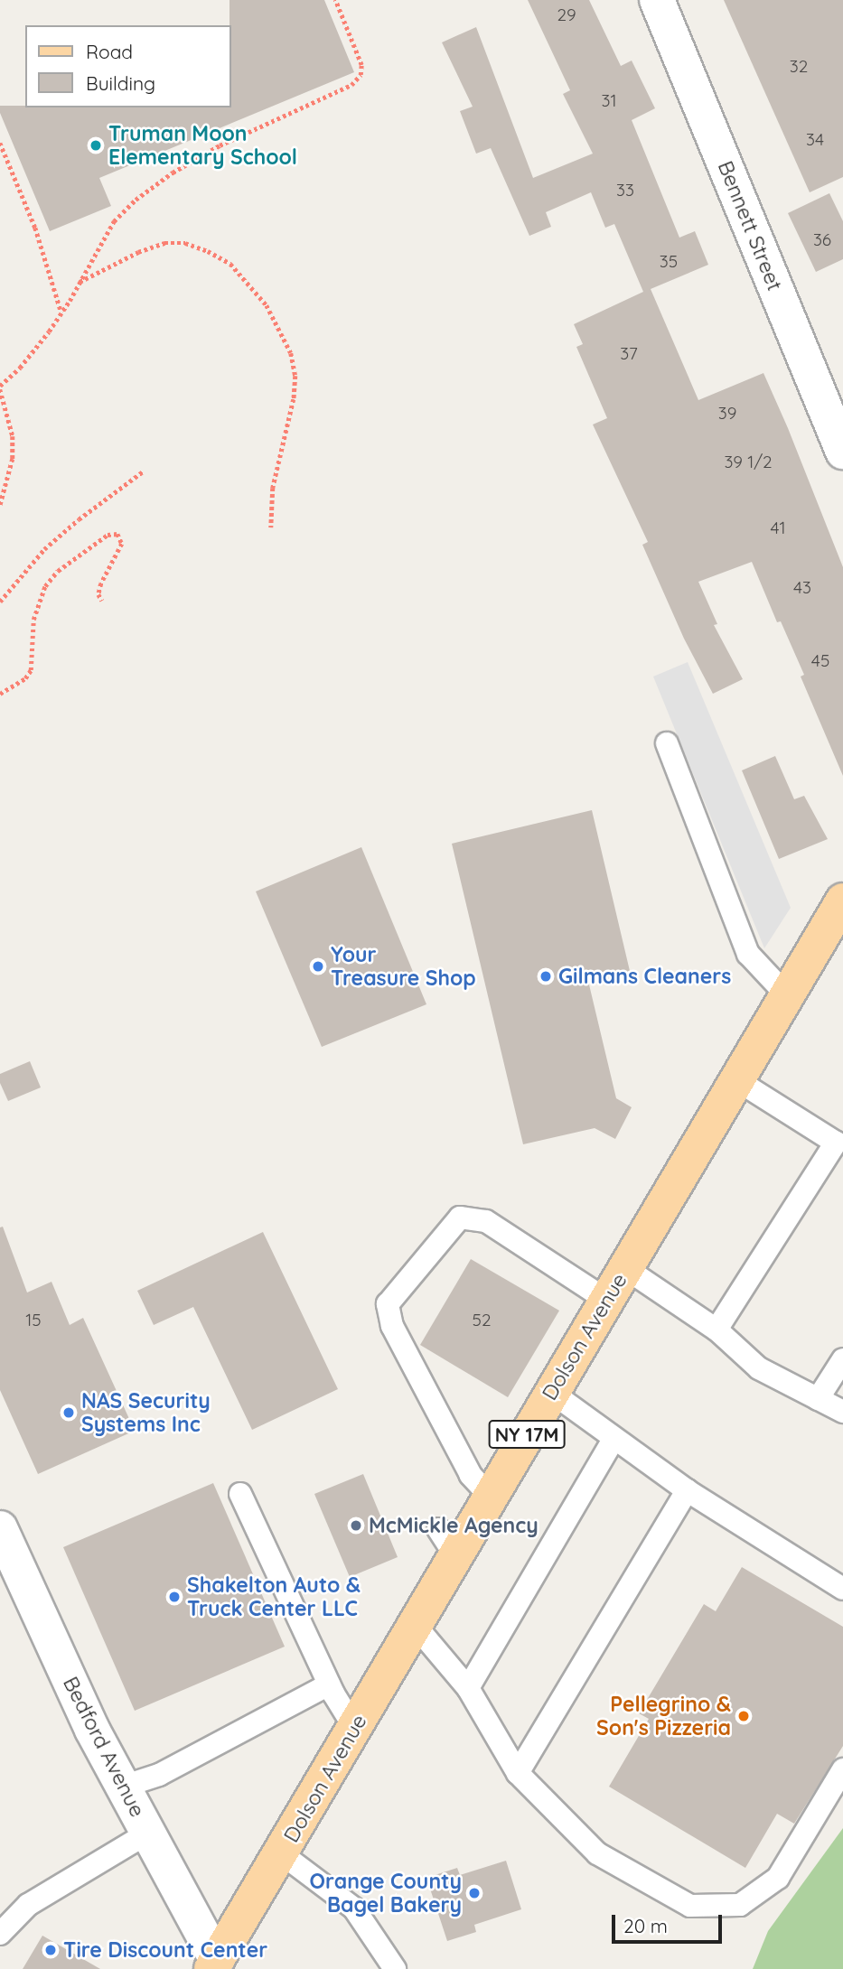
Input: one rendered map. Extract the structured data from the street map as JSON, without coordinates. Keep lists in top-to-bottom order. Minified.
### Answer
{"streets":{"main road":["Dolson Avenue","NY 17M"],"street":["Bennett Street","Bedford Avenue"]},"crossings":[["Dolson Avenue","Bedford Avenue"]],"places":["Truman Moon Elementary School","Your Treasure Shop","Gilmans Cleaners","NAS Security Systems Inc","McMickle Agency","Shakelton Auto & Truck Center LLC","Pellegrino & Son's Pizzeria","Orange County Bagel Bakery","Tire Discount Center"],"house_numbers":["29","32","31","34","33","36","35","37","39","39 1/2","41","43","45","15","52"],"legend":["Road","Building"],"scale_bar":"20 m"}
